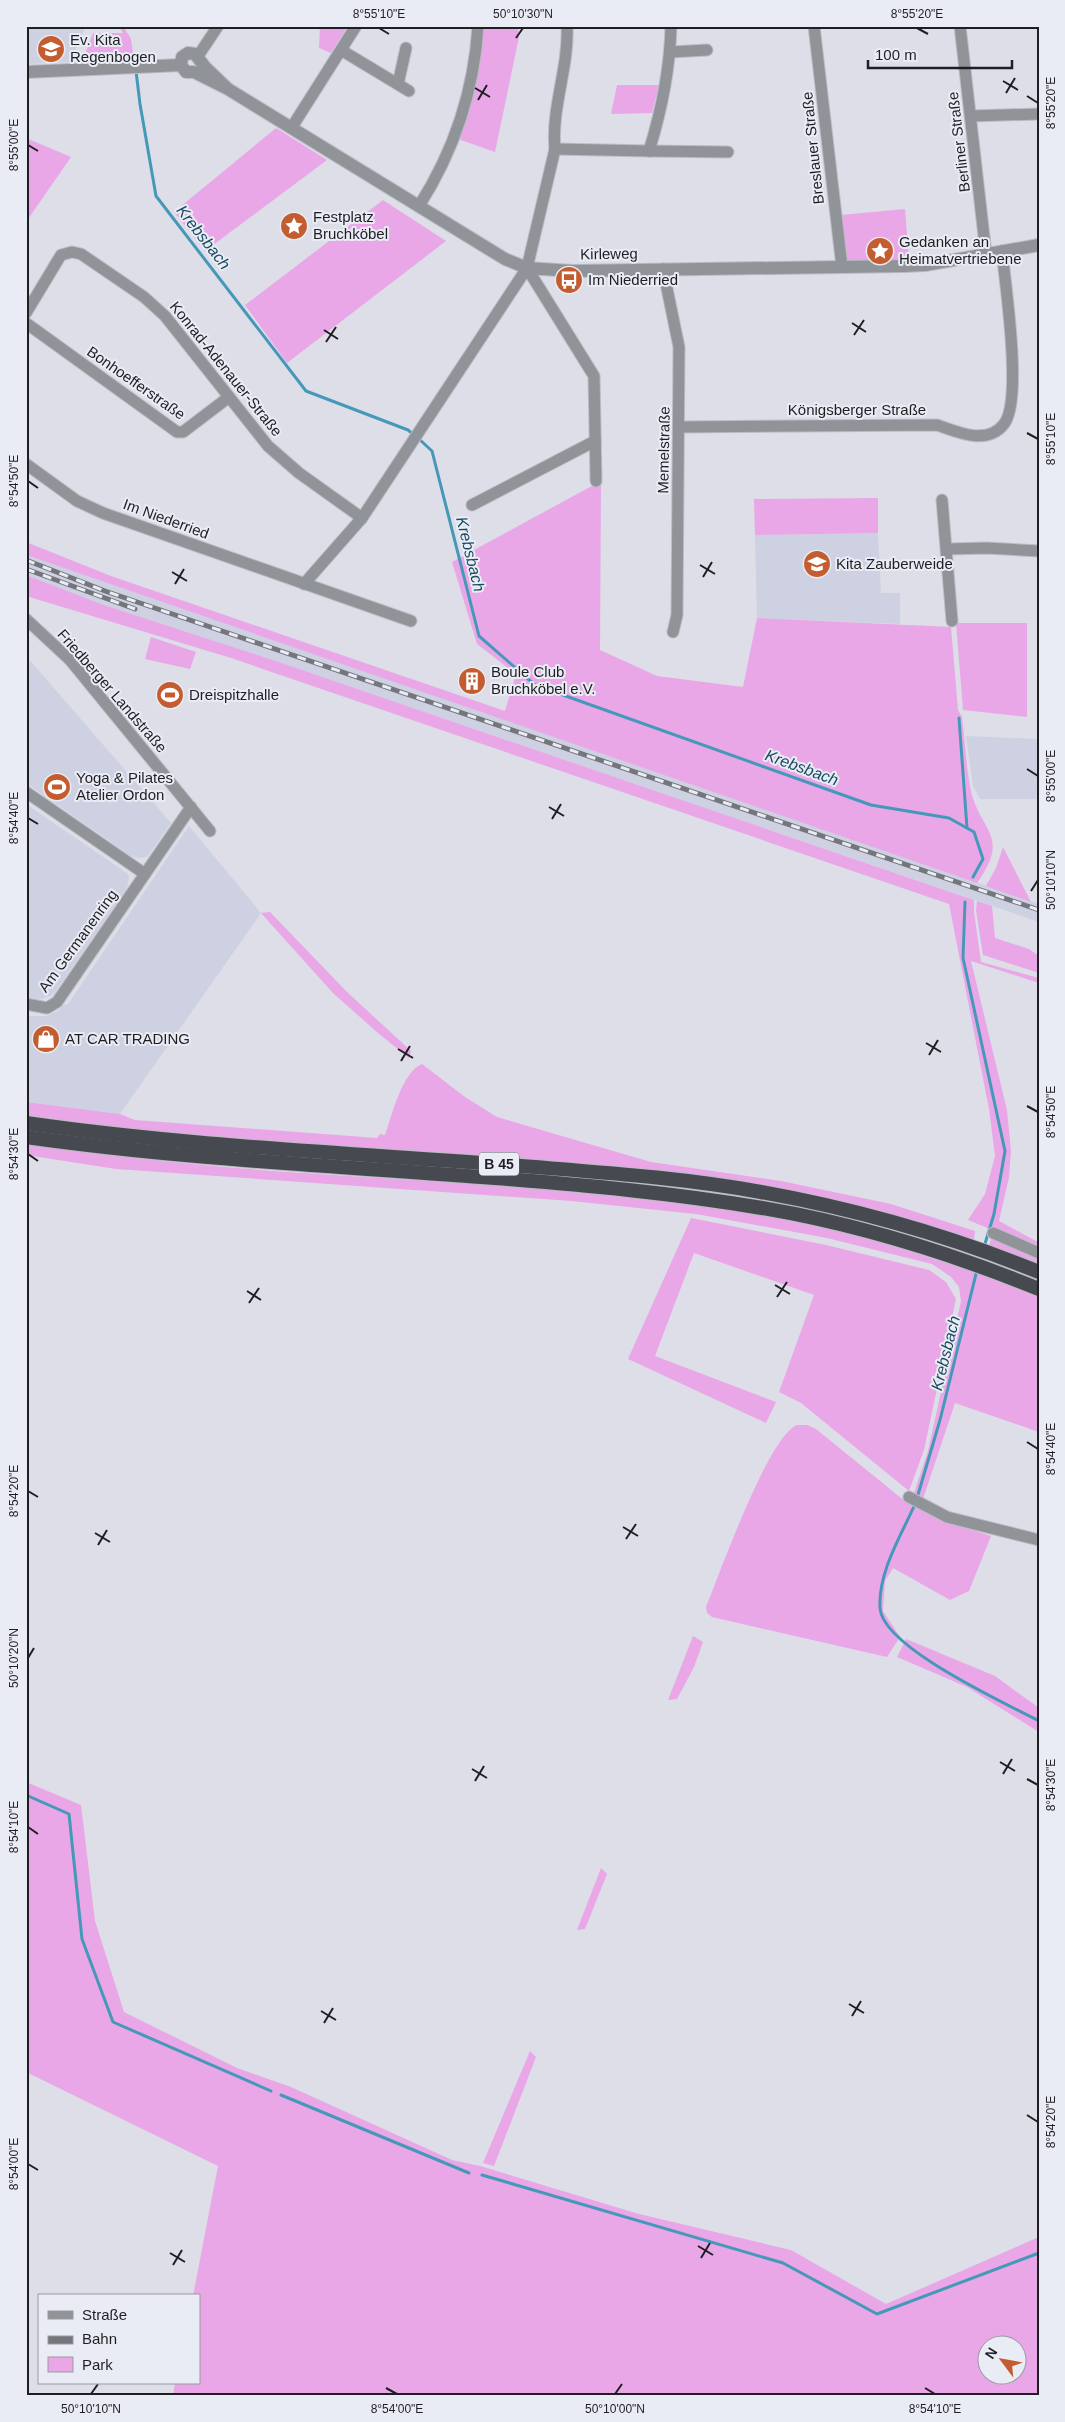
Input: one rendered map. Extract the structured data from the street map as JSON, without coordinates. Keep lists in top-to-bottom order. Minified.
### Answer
{"streets":{"highway":["B 45"],"street":["Berliner Straße","Breslauer Straße","Kirleweg","Konrad-Adenauer-Straße","Bonhoefferstraße","Königsberger Straße","Memelstraße","Im Niederried","Friedberger Landstraße","Am Germanenring"]},"crossings":[["Berliner Straße","Kirleweg"],["Breslauer Straße","Kirleweg"],["Kirleweg","Königsberger Straße"],["Kirleweg","Memelstraße"],["Konrad-Adenauer-Straße","Bonhoefferstraße"],["Königsberger Straße","Memelstraße"],["Friedberger Landstraße","Am Germanenring"]],"water":["Krebsbach"],"places":{"school or university":["Ev. Kita Regenbogen","Kita Zauberweide"],"place":["Festplatz Bruchköbel","Gedanken an Heimatvertriebene"],"bus stop":["Im Niederried"],"building":["Boule Club Bruchköbel e.V."],"sports":["Dreispitzhalle","Yoga & Pilates Atelier Ordon"],"shop":["AT CAR TRADING"]},"legend":["Straße","Bahn","Park"],"scale_bar":"100 m","north":"top left","coordinates":["8°55'10\"E","50°10'30\"N","8°55'20\"E","8°55'00\"E","8°54'50\"E","8°54'40\"E","50°10'10\"N","8°54'30\"E","8°54'20\"E","50°10'20\"N","8°54'10\"E","8°54'00\"E","50°10'00\"N"]}
